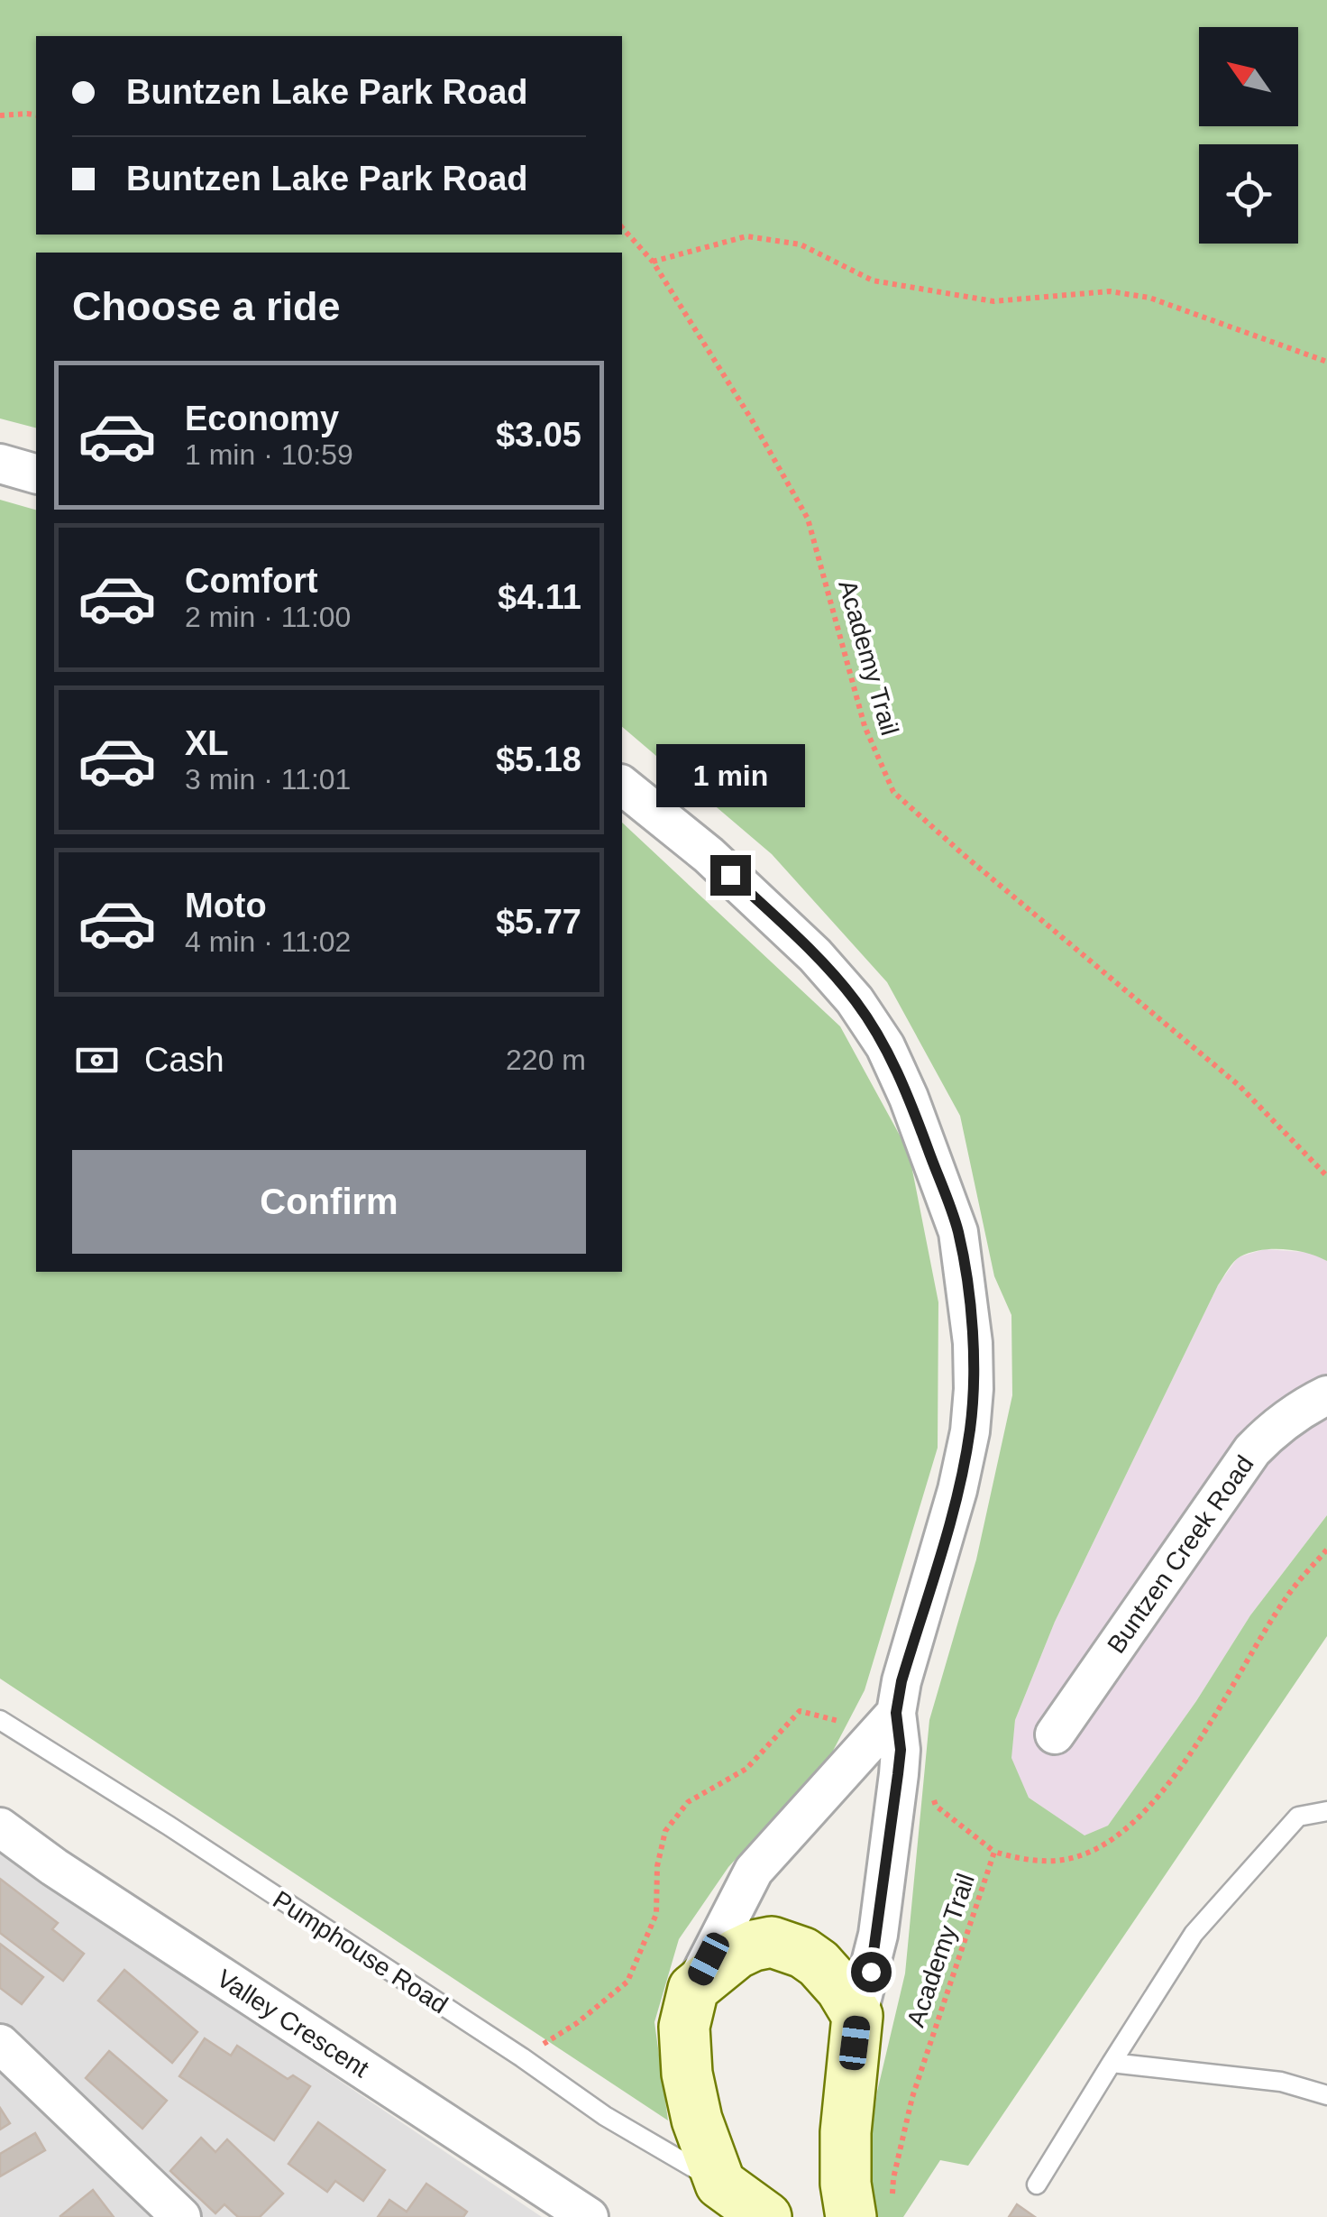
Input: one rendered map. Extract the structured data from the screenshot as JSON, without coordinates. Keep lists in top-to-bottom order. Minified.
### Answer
{"streets":{"street":["Buntzen Creek Road","Valley Crescent"],"lane":["Pumphouse Road"],"path":["Academy Trail"]},"north":"top left","page":{"banner":["Buntzen Lake Park Road","Buntzen Lake Park Road"],"heading":"Choose a ride","list":[{"name":"Economy","note":"1 min · 10:59","value":"$3.05"},{"name":"Comfort","note":"2 min · 11:00","value":"$4.11"},{"name":"XL","note":"3 min · 11:01","value":"$5.18"},{"name":"Moto","note":"4 min · 11:02","value":"$5.77"}],"bubble":"1 min","pay":["Cash","220 m"],"buttons":"Confirm"}}
